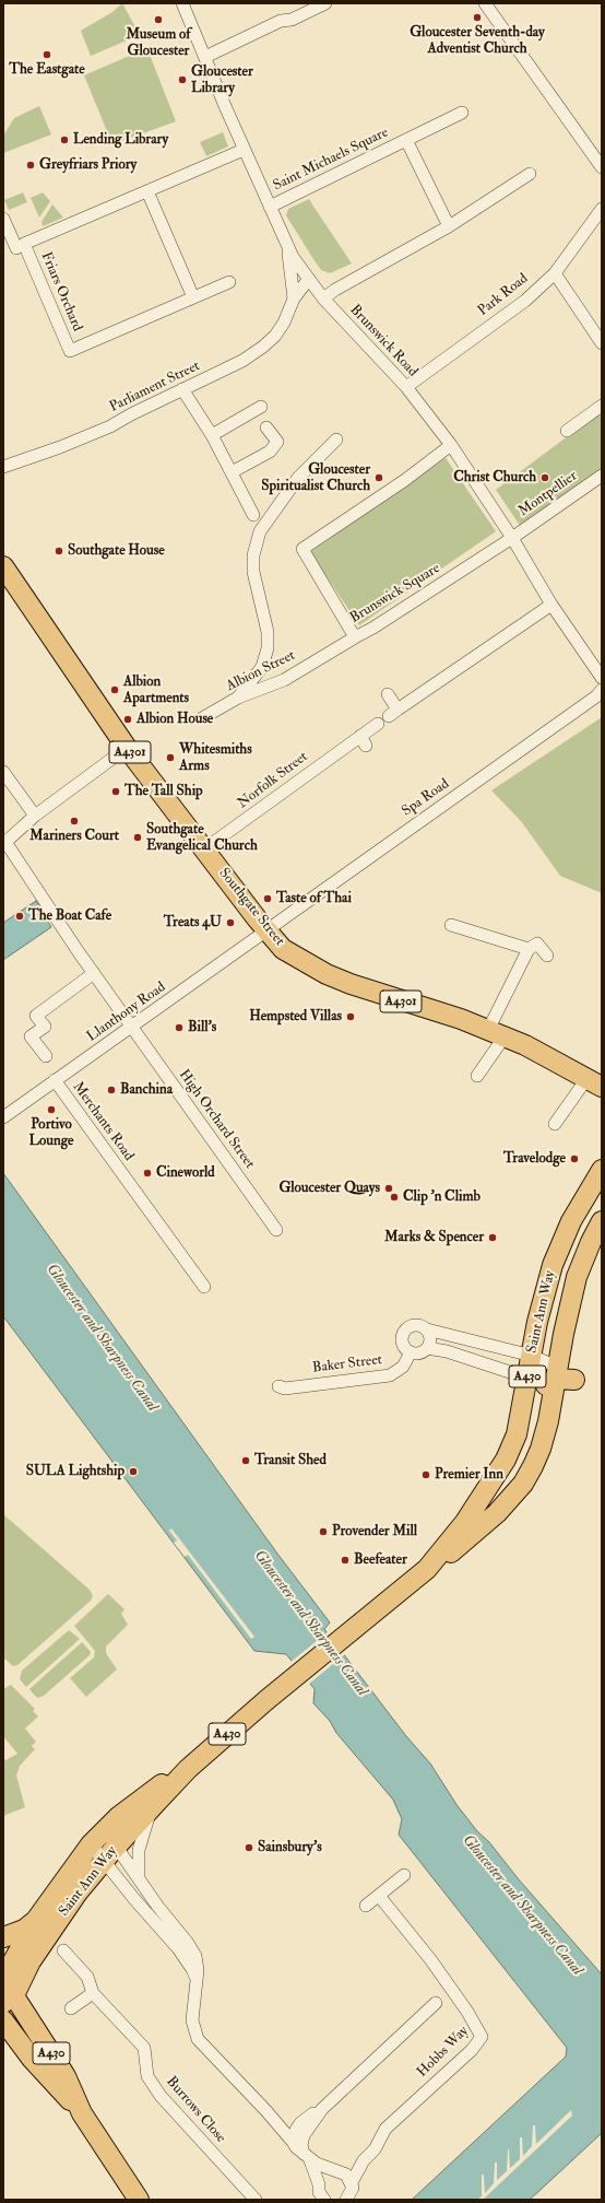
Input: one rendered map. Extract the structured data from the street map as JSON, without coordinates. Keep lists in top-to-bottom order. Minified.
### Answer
{"streets":{"main road":["A4301","Southgate Street","Saint Ann Way","A430"],"street":["Saint Michaels Square","Friars Orchard","Park Road","Brunswick Road","Parliament Street","Montpellier","Brunswick Square","Albion Street","Norfolk Street","Spa Road","Llanthony Road","High Orchard Street","Merchants Road","Baker Street","Hobbs Way","Burrows Close"]},"crossings":[["Saint Michaels Square","Brunswick Road"],["Friars Orchard","Brunswick Road"],["Park Road","Brunswick Road"],["Brunswick Road","Parliament Street"],["Brunswick Road","Montpellier"],["Brunswick Road","Brunswick Square"],["Montpellier","Brunswick Square"],["Brunswick Square","Albion Street"],["Norfolk Street","Southgate Street"],["Spa Road","Southgate Street"],["Spa Road","Llanthony Road"],["Southgate Street","Llanthony Road"],["Llanthony Road","High Orchard Street"],["Llanthony Road","Merchants Road"],["Saint Ann Way","A430"]],"water":["Gloucester and Sharpness Canal"],"places":["Gloucester Seventh-day Adventist Church","Museum of Gloucester","The Eastgate","Gloucester Library","Lending Library","Greyfriars Priory","Gloucester Spiritualist Church","Christ Church","Southgate House","Albion Apartments","Albion House","Whitesmiths Arms","The Tall Ship","Mariners Court","Southgate Evangelical Church","Taste of Thai","The Boat Cafe","Treats 4U","Hempsted Villas","Bill's","Banchina","Portivo Lounge","Travelodge","Cineworld","Gloucester Quays","Clip 'n Climb","Marks & Spencer","Transit Shed","SULA Lightship","Premier Inn","Provender Mill","Beefeater","Sainsbury's"]}
